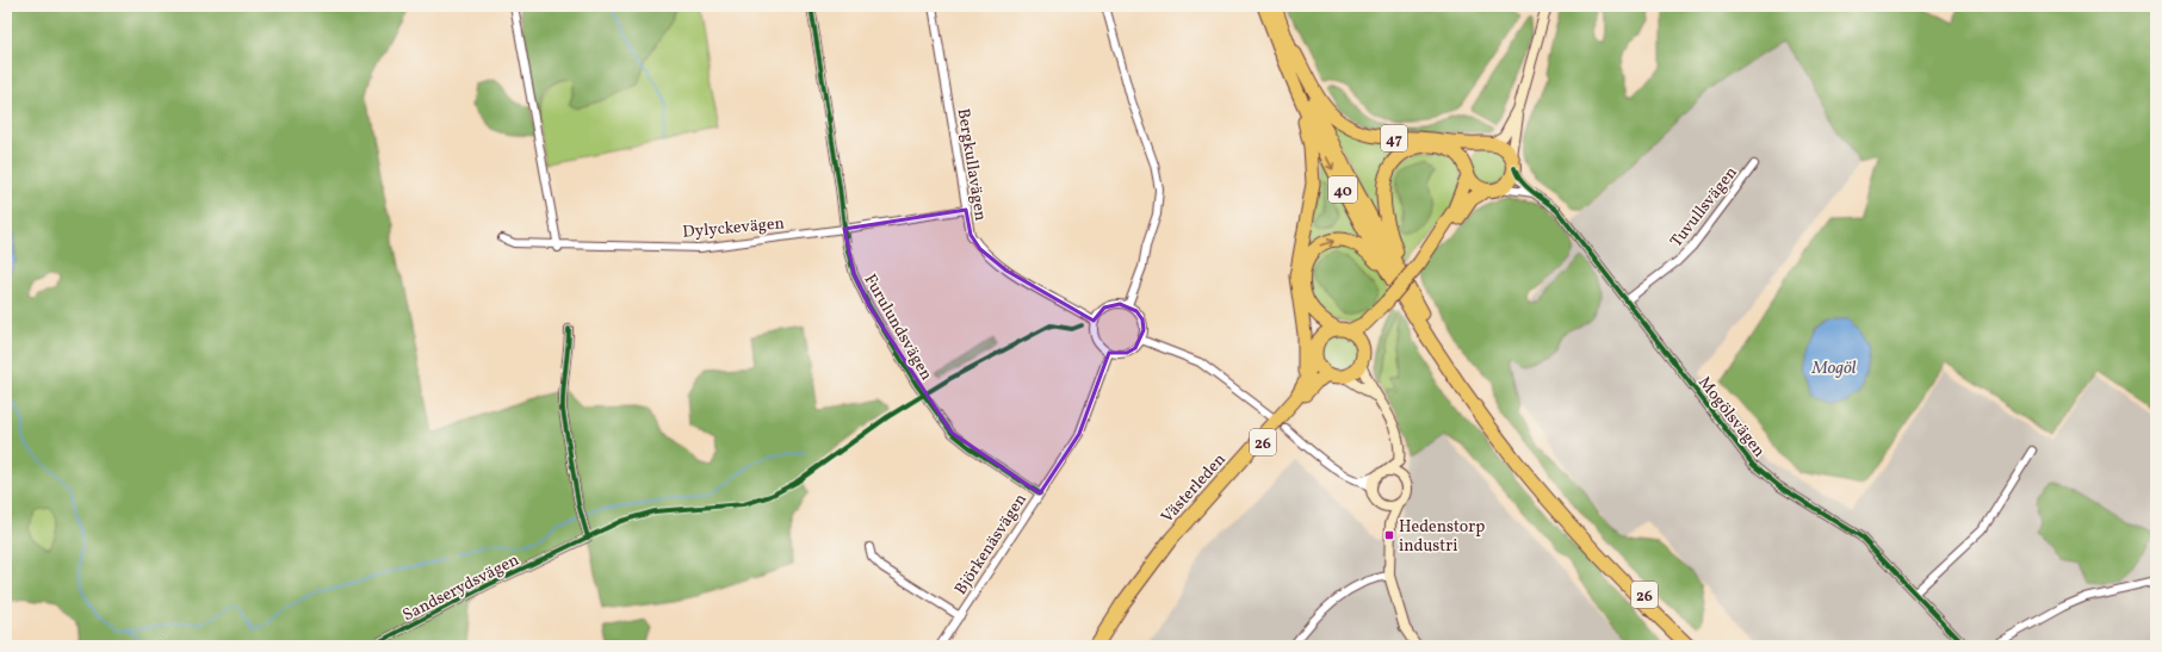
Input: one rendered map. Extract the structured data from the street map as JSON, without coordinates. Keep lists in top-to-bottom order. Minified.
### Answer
{"streets":{"highway":["47","40","26","Västerleden"],"street":["Bergkullavägen","Tuvullsvägen","Dylyckevägen","Furulundsvägen","Mogölsvägen","Björkenäsvägen","Sandserydsvägen"]},"crossings":[["47","40"],["47","Mogölsvägen"],["47","26"],["Bergkullavägen","Dylyckevägen"],["Bergkullavägen","Björkenäsvägen"],["40","26"],["Tuvullsvägen","Mogölsvägen"],["Dylyckevägen","Furulundsvägen"],["Furulundsvägen","Björkenäsvägen"],["Mogölsvägen","26"],["26","Västerleden"]],"water":["Mogöl"],"places":{"transit":["Hedenstorp industri"]}}
